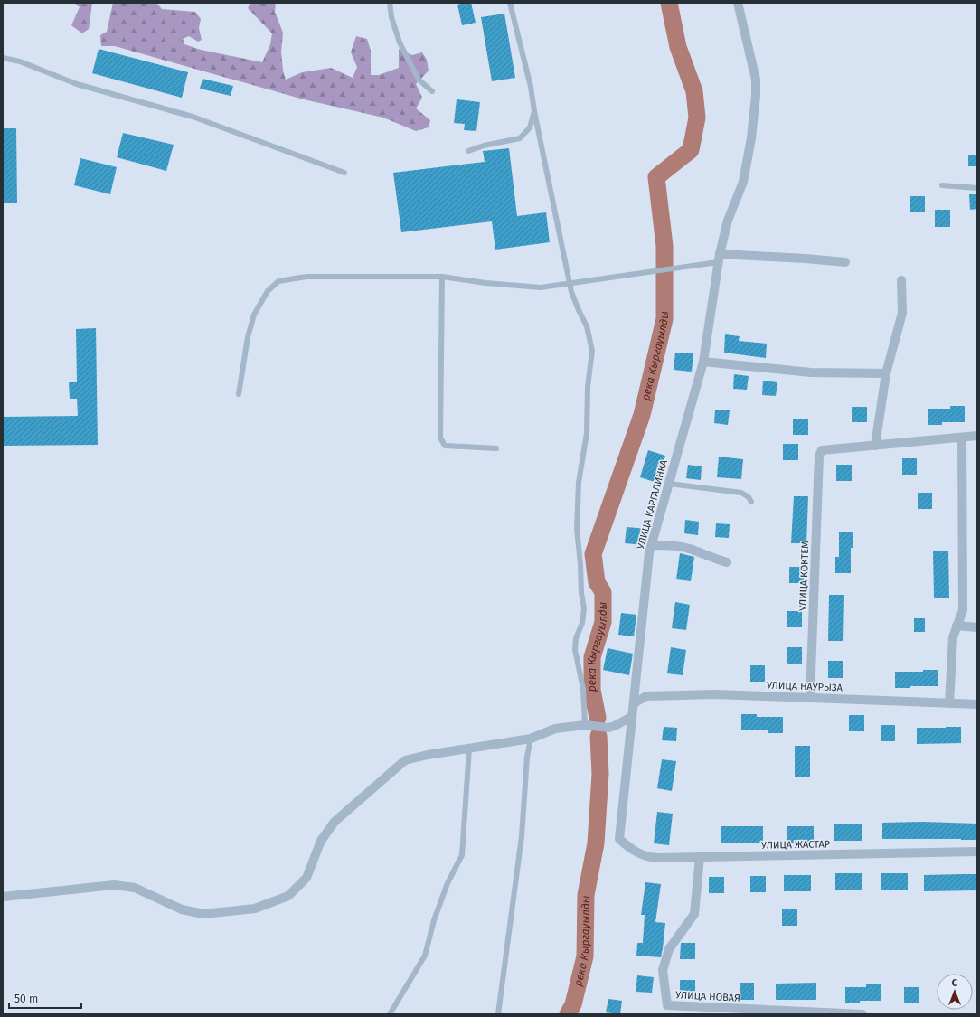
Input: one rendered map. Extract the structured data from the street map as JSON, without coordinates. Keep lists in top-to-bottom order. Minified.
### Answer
{"streets":{"street":["УЛИЦА КАРГАЛИНКА","УЛИЦА КОКТЕМ","УЛИЦА НАУРЫЗА","УЛИЦА ЖАСТАР","УЛИЦА НОВАЯ"]},"crossings":[["УЛИЦА КАРГАЛИНКА","УЛИЦА НАУРЫЗА"],["УЛИЦА КАРГАЛИНКА","УЛИЦА ЖАСТАР"],["УЛИЦА КОКТЕМ","УЛИЦА НАУРЫЗА"],["УЛИЦА ЖАСТАР","УЛИЦА НОВАЯ"]],"water":["река Кыргауылды"],"scale_bar":"50 m","north":"top"}
